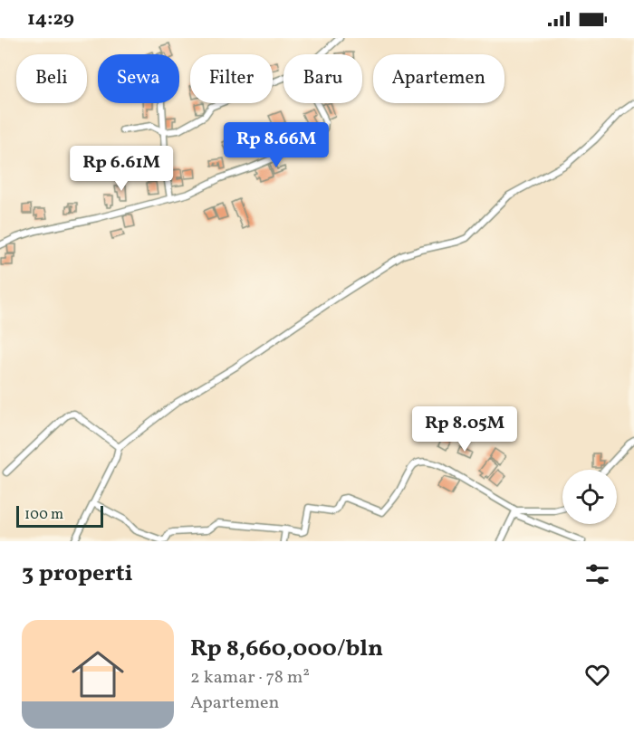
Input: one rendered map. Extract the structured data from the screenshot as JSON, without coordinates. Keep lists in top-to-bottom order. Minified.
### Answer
{"scale_bar":"100 m","page":{"status":"14:29","chip":["Beli","Sewa","Filter","Baru","Apartemen"],"price":["Rp 8.66M","Rp 6.61M","Rp 8.05M"],"scale":"100 m","heading":"3 properti","list":[{"name":"Rp 8,660,000/bln","note":"2 kamar · 78 m² · Apartemen"}]}}
